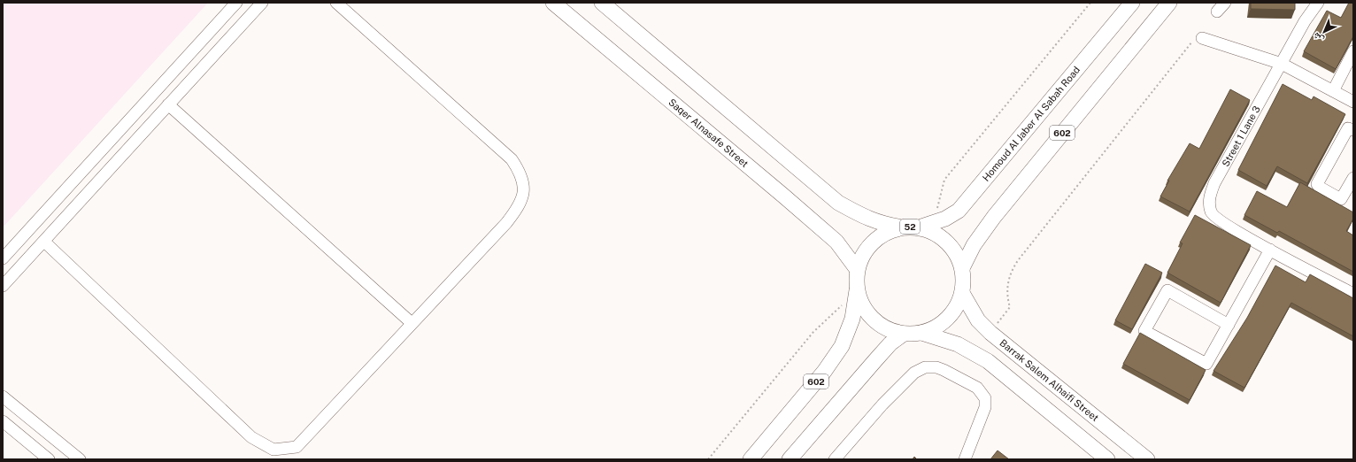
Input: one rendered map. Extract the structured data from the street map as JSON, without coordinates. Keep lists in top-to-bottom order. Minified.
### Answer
{"streets":{"main road":["Homoud Al Jaber Al Sabah Road","Saqer Alnasafe Street","602","52","Barrak Salem Alhaifi Street"],"street":["Street 1 Lane 3"]},"crossings":[["Homoud Al Jaber Al Sabah Road","Saqer Alnasafe Street"],["Homoud Al Jaber Al Sabah Road","602"],["Homoud Al Jaber Al Sabah Road","52"],["Homoud Al Jaber Al Sabah Road","Barrak Salem Alhaifi Street"],["Saqer Alnasafe Street","602"],["Saqer Alnasafe Street","52"],["Saqer Alnasafe Street","Barrak Salem Alhaifi Street"],["602","52"],["602","Barrak Salem Alhaifi Street"],["52","Barrak Salem Alhaifi Street"]],"north":"bottom left"}
